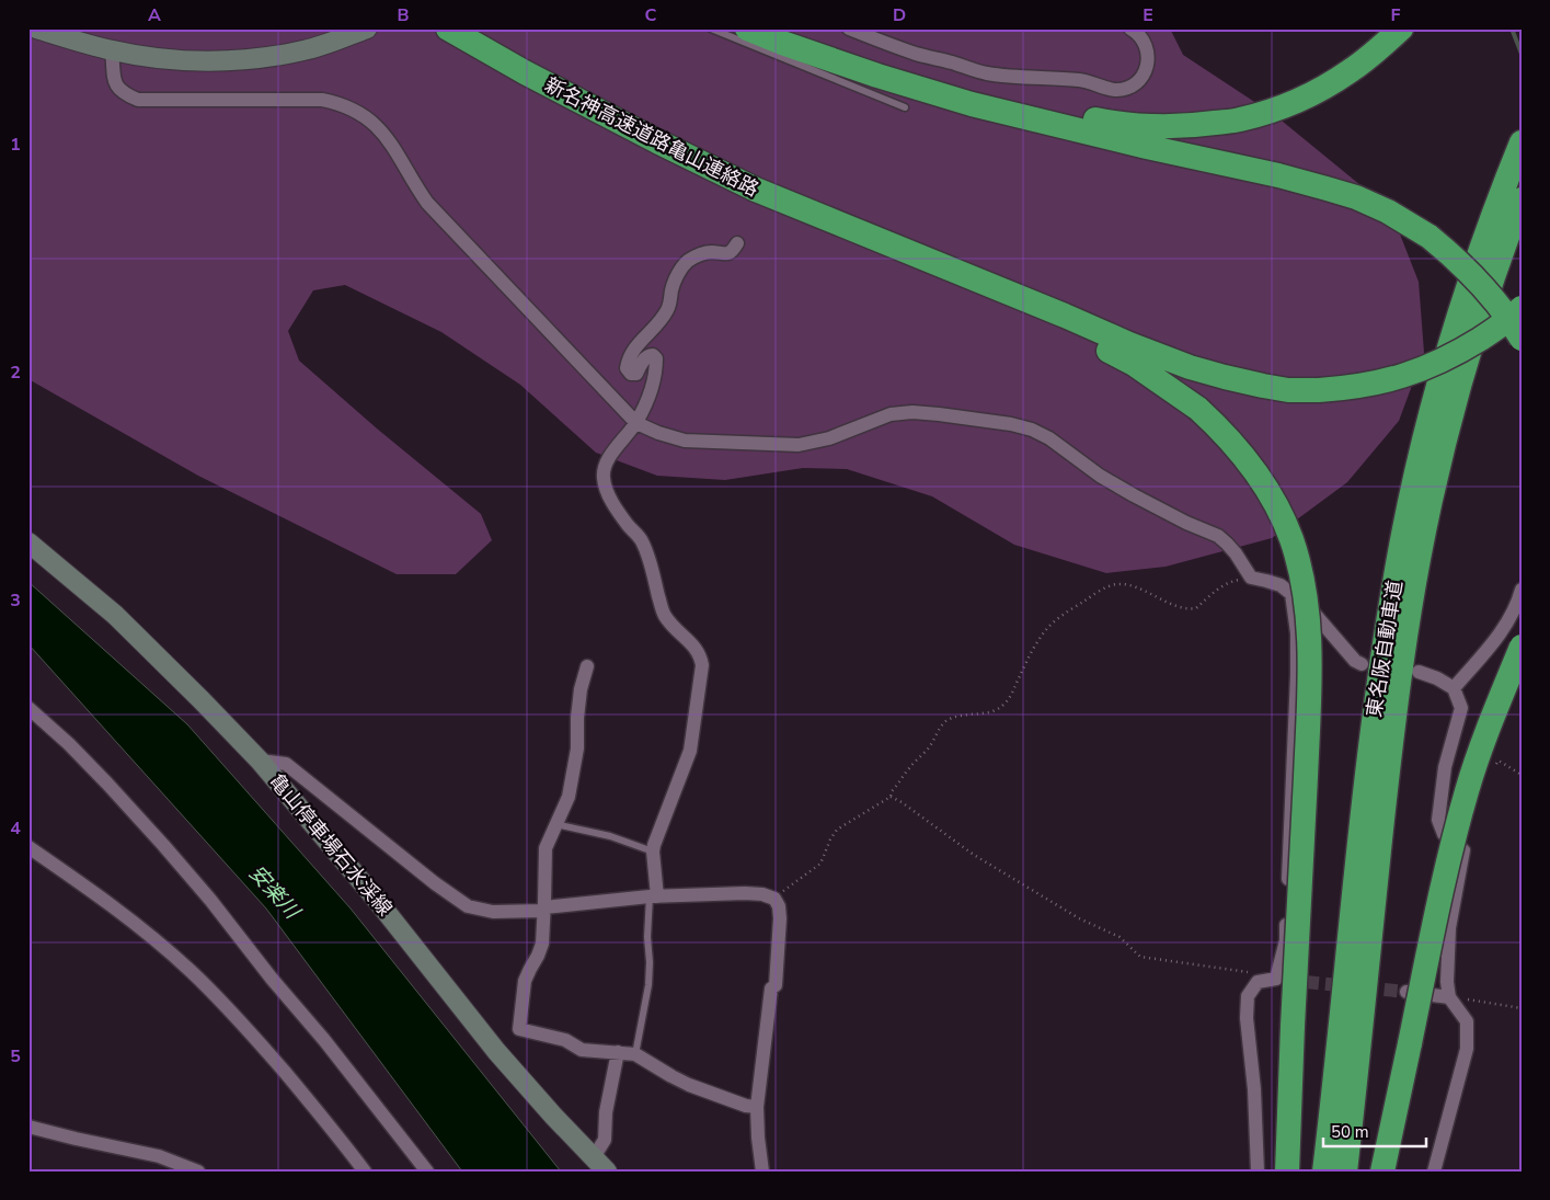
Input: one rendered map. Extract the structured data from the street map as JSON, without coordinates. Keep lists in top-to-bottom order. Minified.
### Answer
{"streets":{"highway":["新名神高速道路亀山連絡路","東名阪自動車道"],"main road":["亀山停車場石水渓線"]},"water":["安楽川"],"scale_bar":"50 m","grid":{"columns":["A","B","C","D","E","F"],"rows":["1","2","3","4","5"]}}
